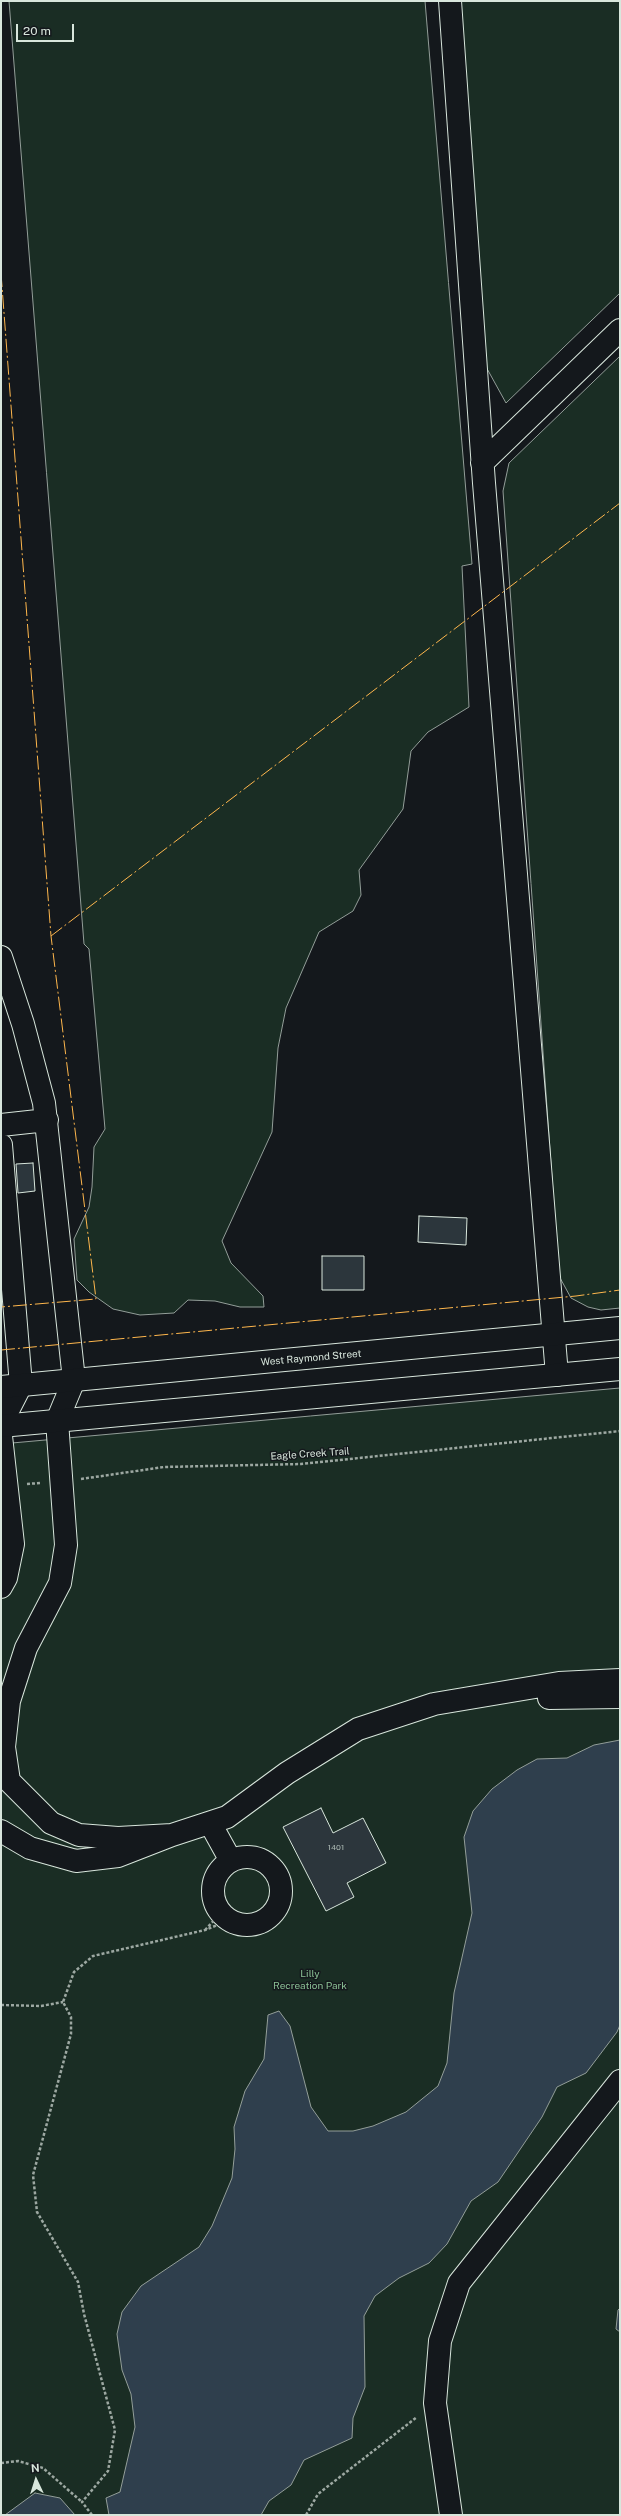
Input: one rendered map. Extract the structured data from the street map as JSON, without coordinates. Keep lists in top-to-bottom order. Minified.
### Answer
{"streets":{"main road":["West Raymond Street"],"path":["Eagle Creek Trail"]},"parks":["Lilly Recreation Park"],"house_numbers":["1401"],"scale_bar":"20 m","north":"top"}
